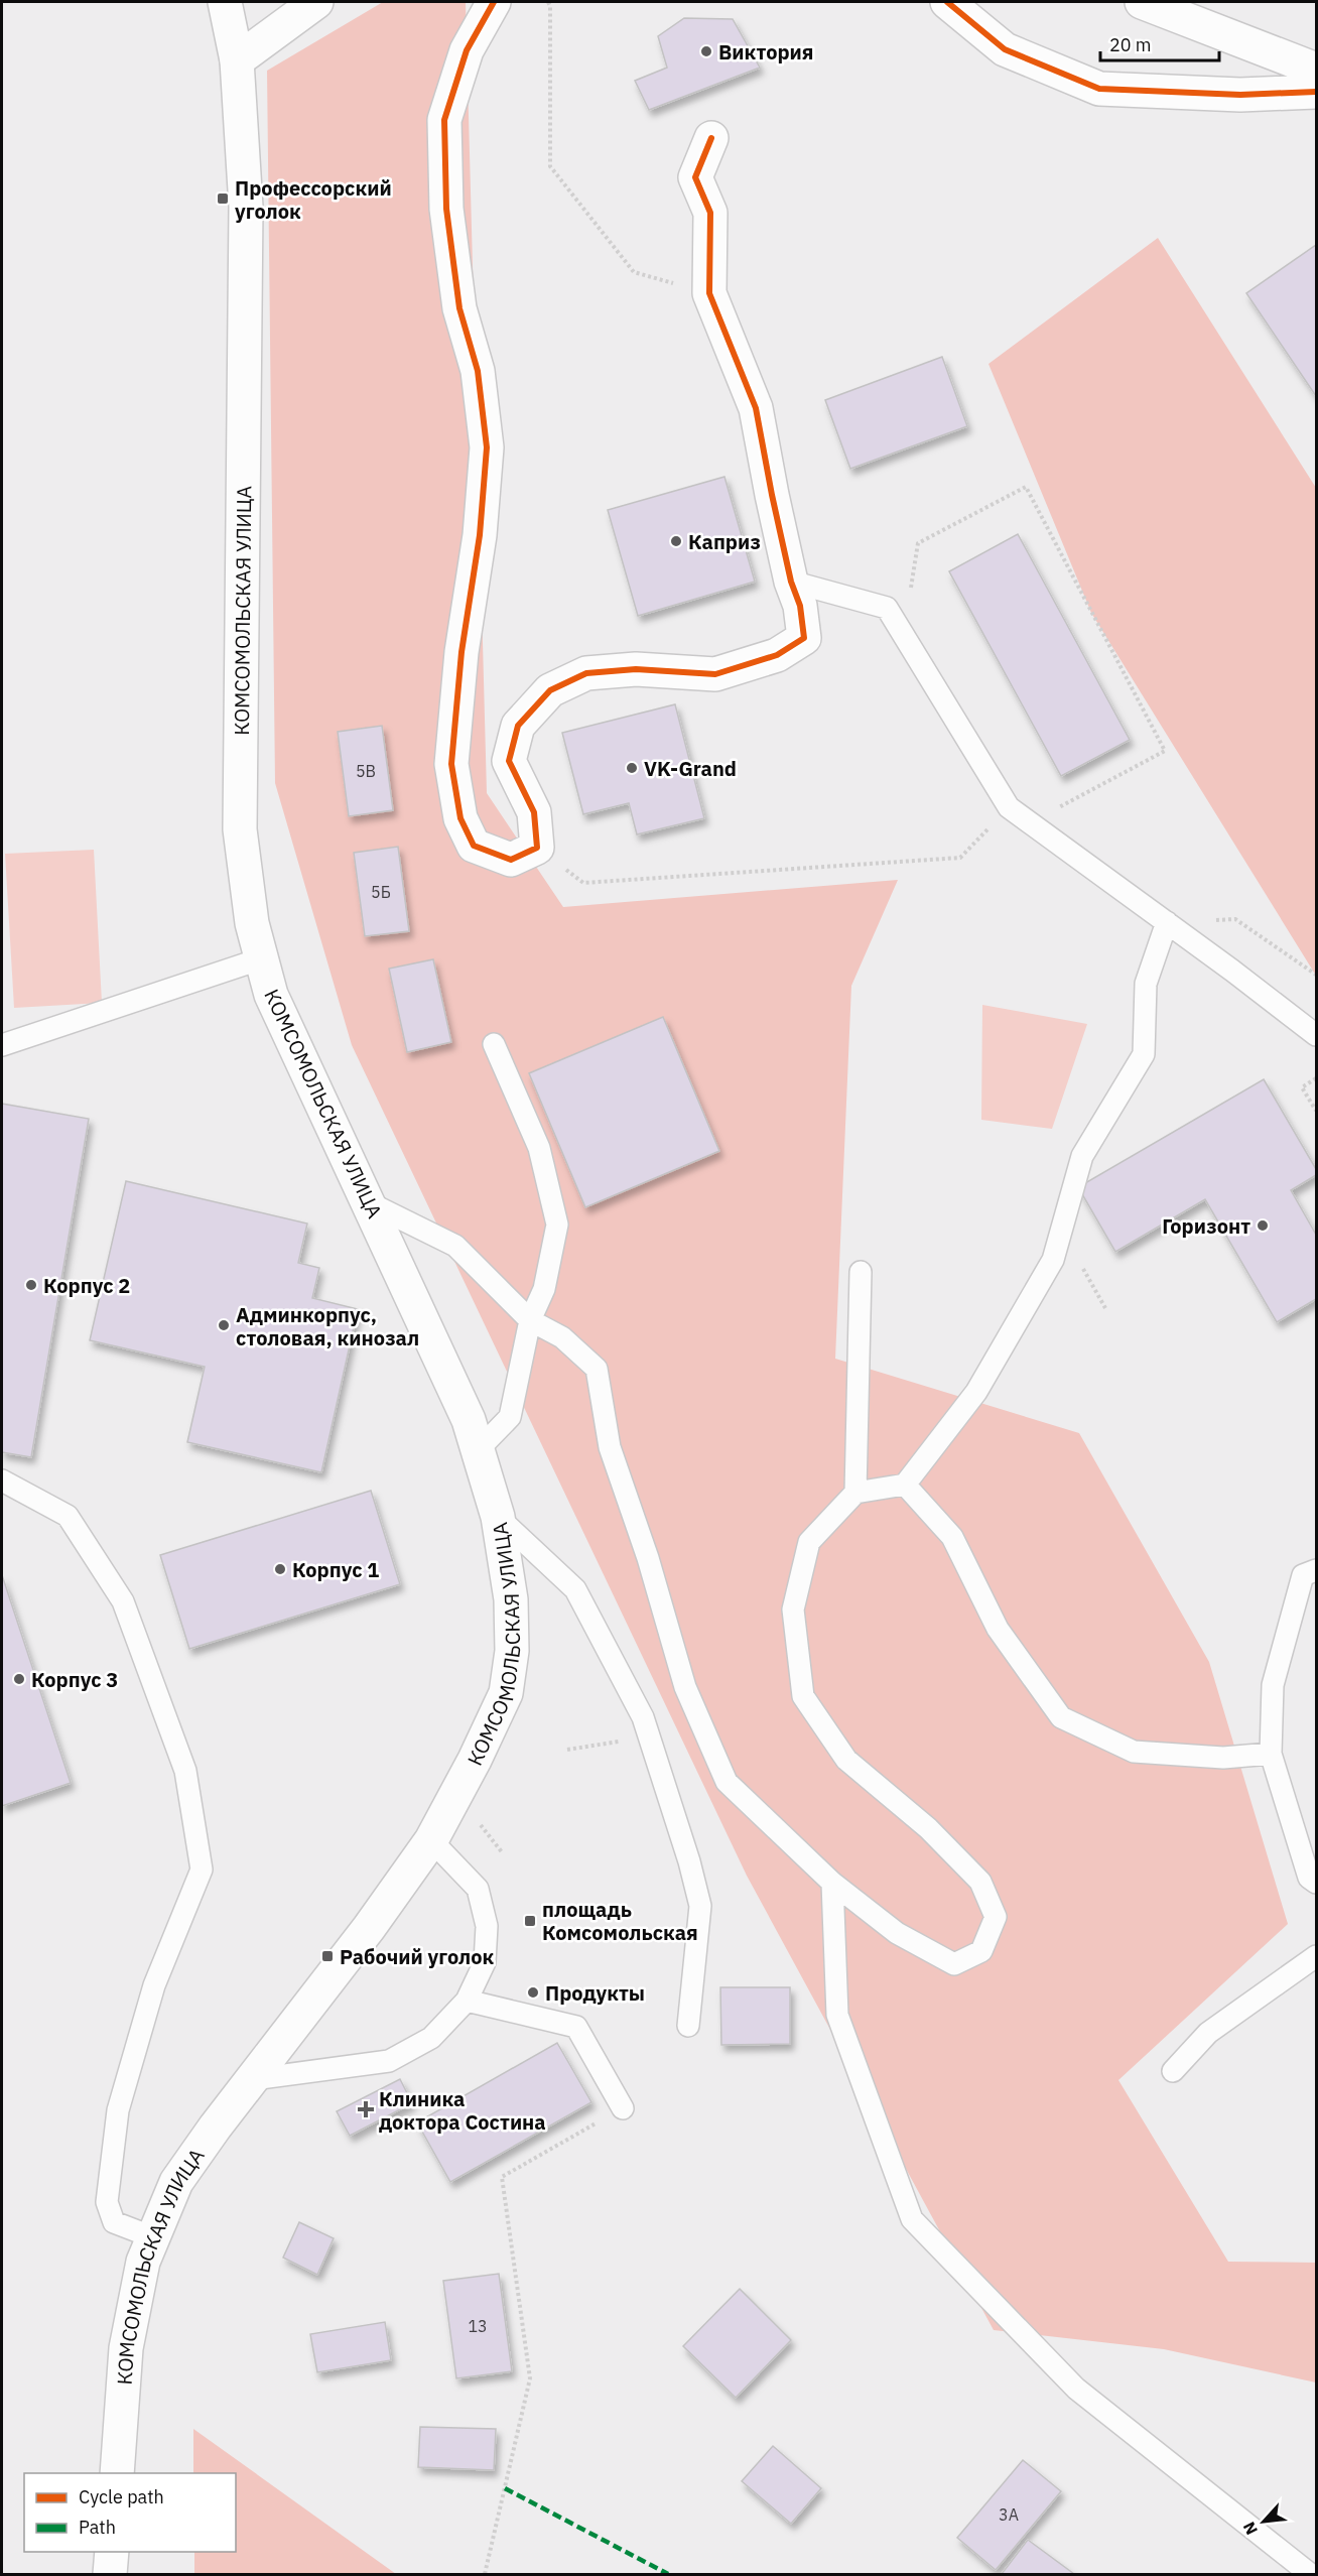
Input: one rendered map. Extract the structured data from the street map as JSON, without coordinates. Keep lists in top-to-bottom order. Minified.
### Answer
{"streets":{"main road":["КОМСОМОЛЬСКАЯ УЛИЦА"]},"places":{"other":["Виктория","Каприз","VK-Grand","Горизонт","Корпус 2","Админкорпус, столовая, кинозал","Корпус 1","Корпус 3","Продукты"],"transit":["Профессорский уголок","площадь Комсомольская","Рабочий уголок"],"health":["Клиника доктора Состина"]},"house_numbers":["5В","5Б","13","3А"],"legend":["Cycle path","Path"],"scale_bar":"20 m","north":"bottom left"}
